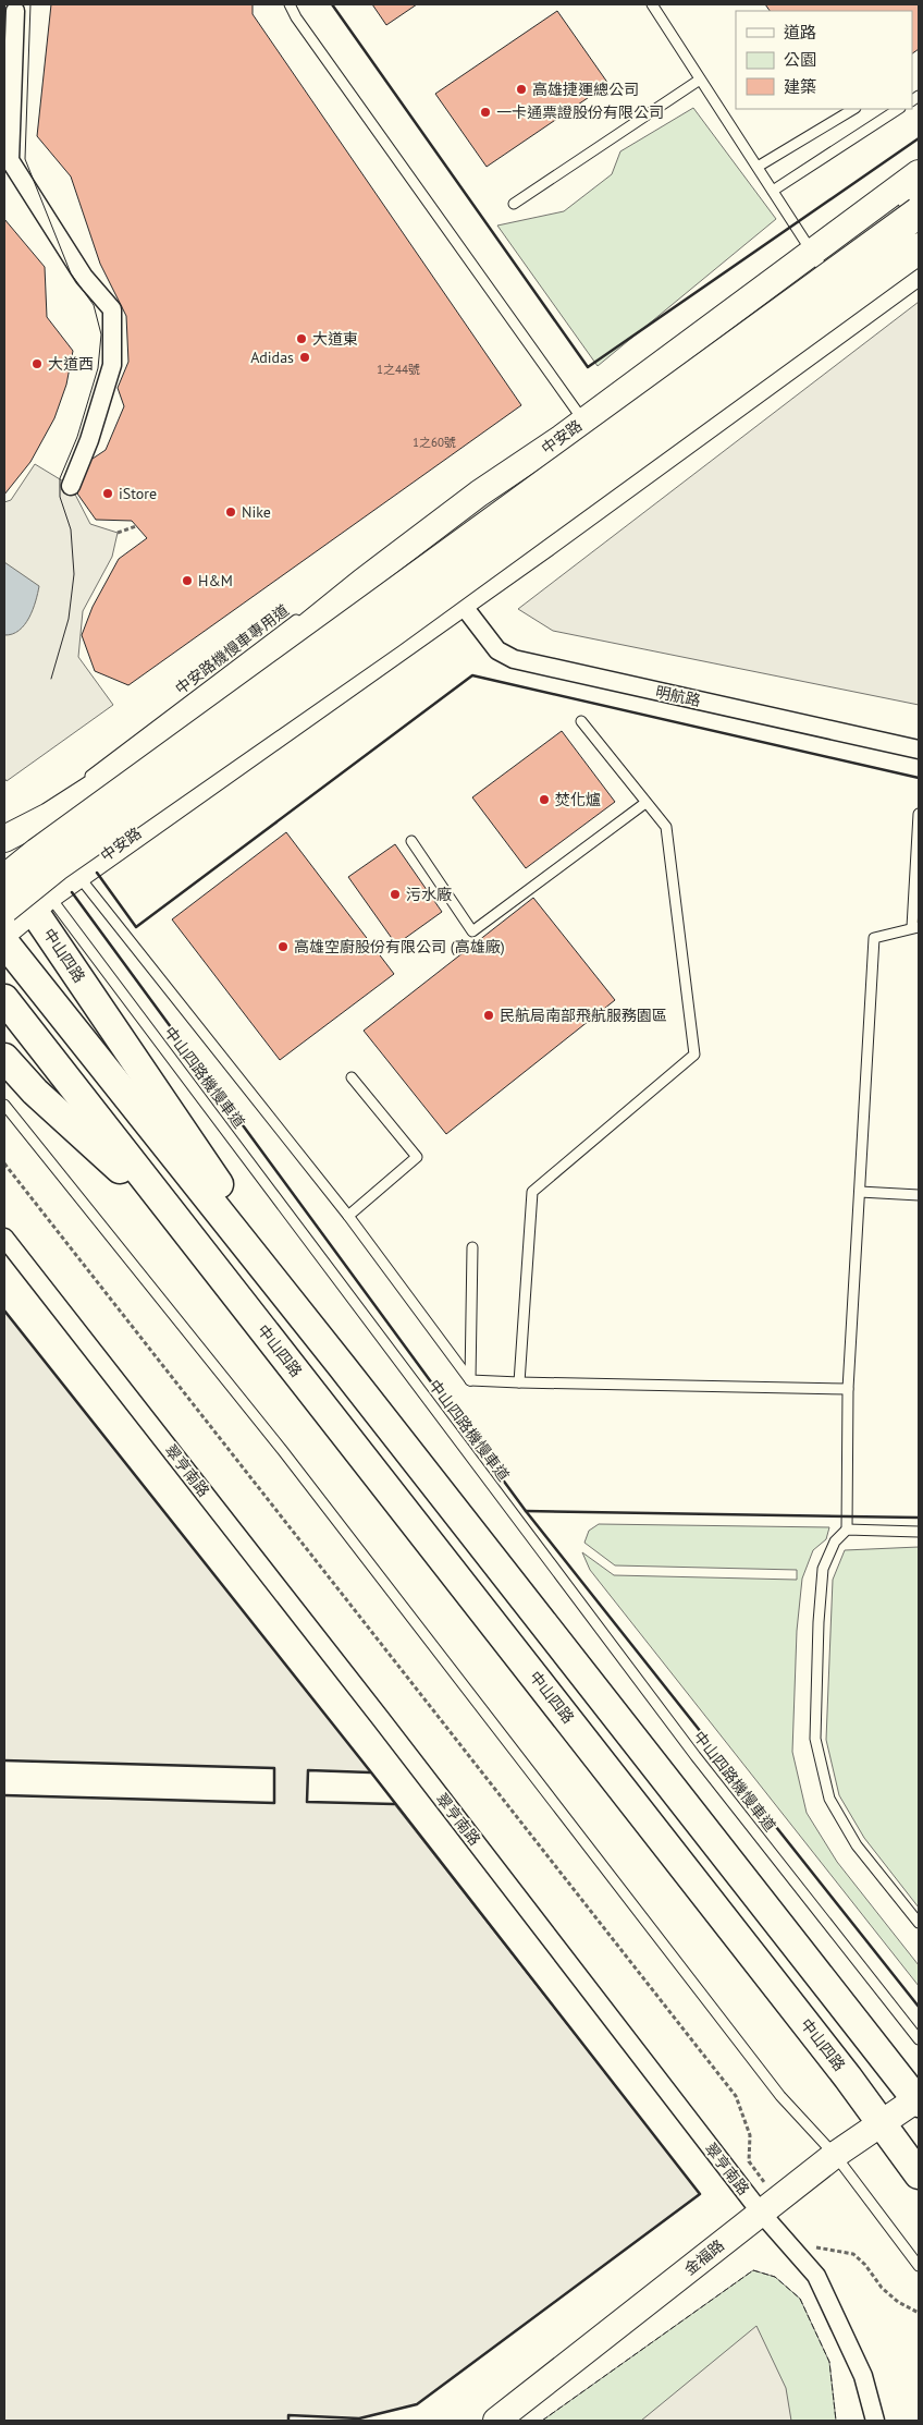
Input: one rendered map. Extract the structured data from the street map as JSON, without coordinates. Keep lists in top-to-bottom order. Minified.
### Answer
{"streets":{"main road":["中山四路"],"street":["中安路","明航路","翠亨南路","金福路"],"lane":["中安路機慢車專用道","中山四路機慢車道"]},"crossings":[["中安路","明航路"],["中安路","中山四路"],["中安路","中山四路機慢車道"],["中山四路","中山四路機慢車道"],["中山四路","金福路"],["翠亨南路","金福路"]],"places":["高雄捷運總公司","一卡通票證股份有限公司","大道東","Adidas","大道西","iStore","Nike","H&M","焚化爐","污水廠","高雄空廚股份有限公司 (高雄廠)","民航局南部飛航服務園區"],"house_numbers":["1之44號","1之60號"],"legend":["道路","公園","建築"]}
